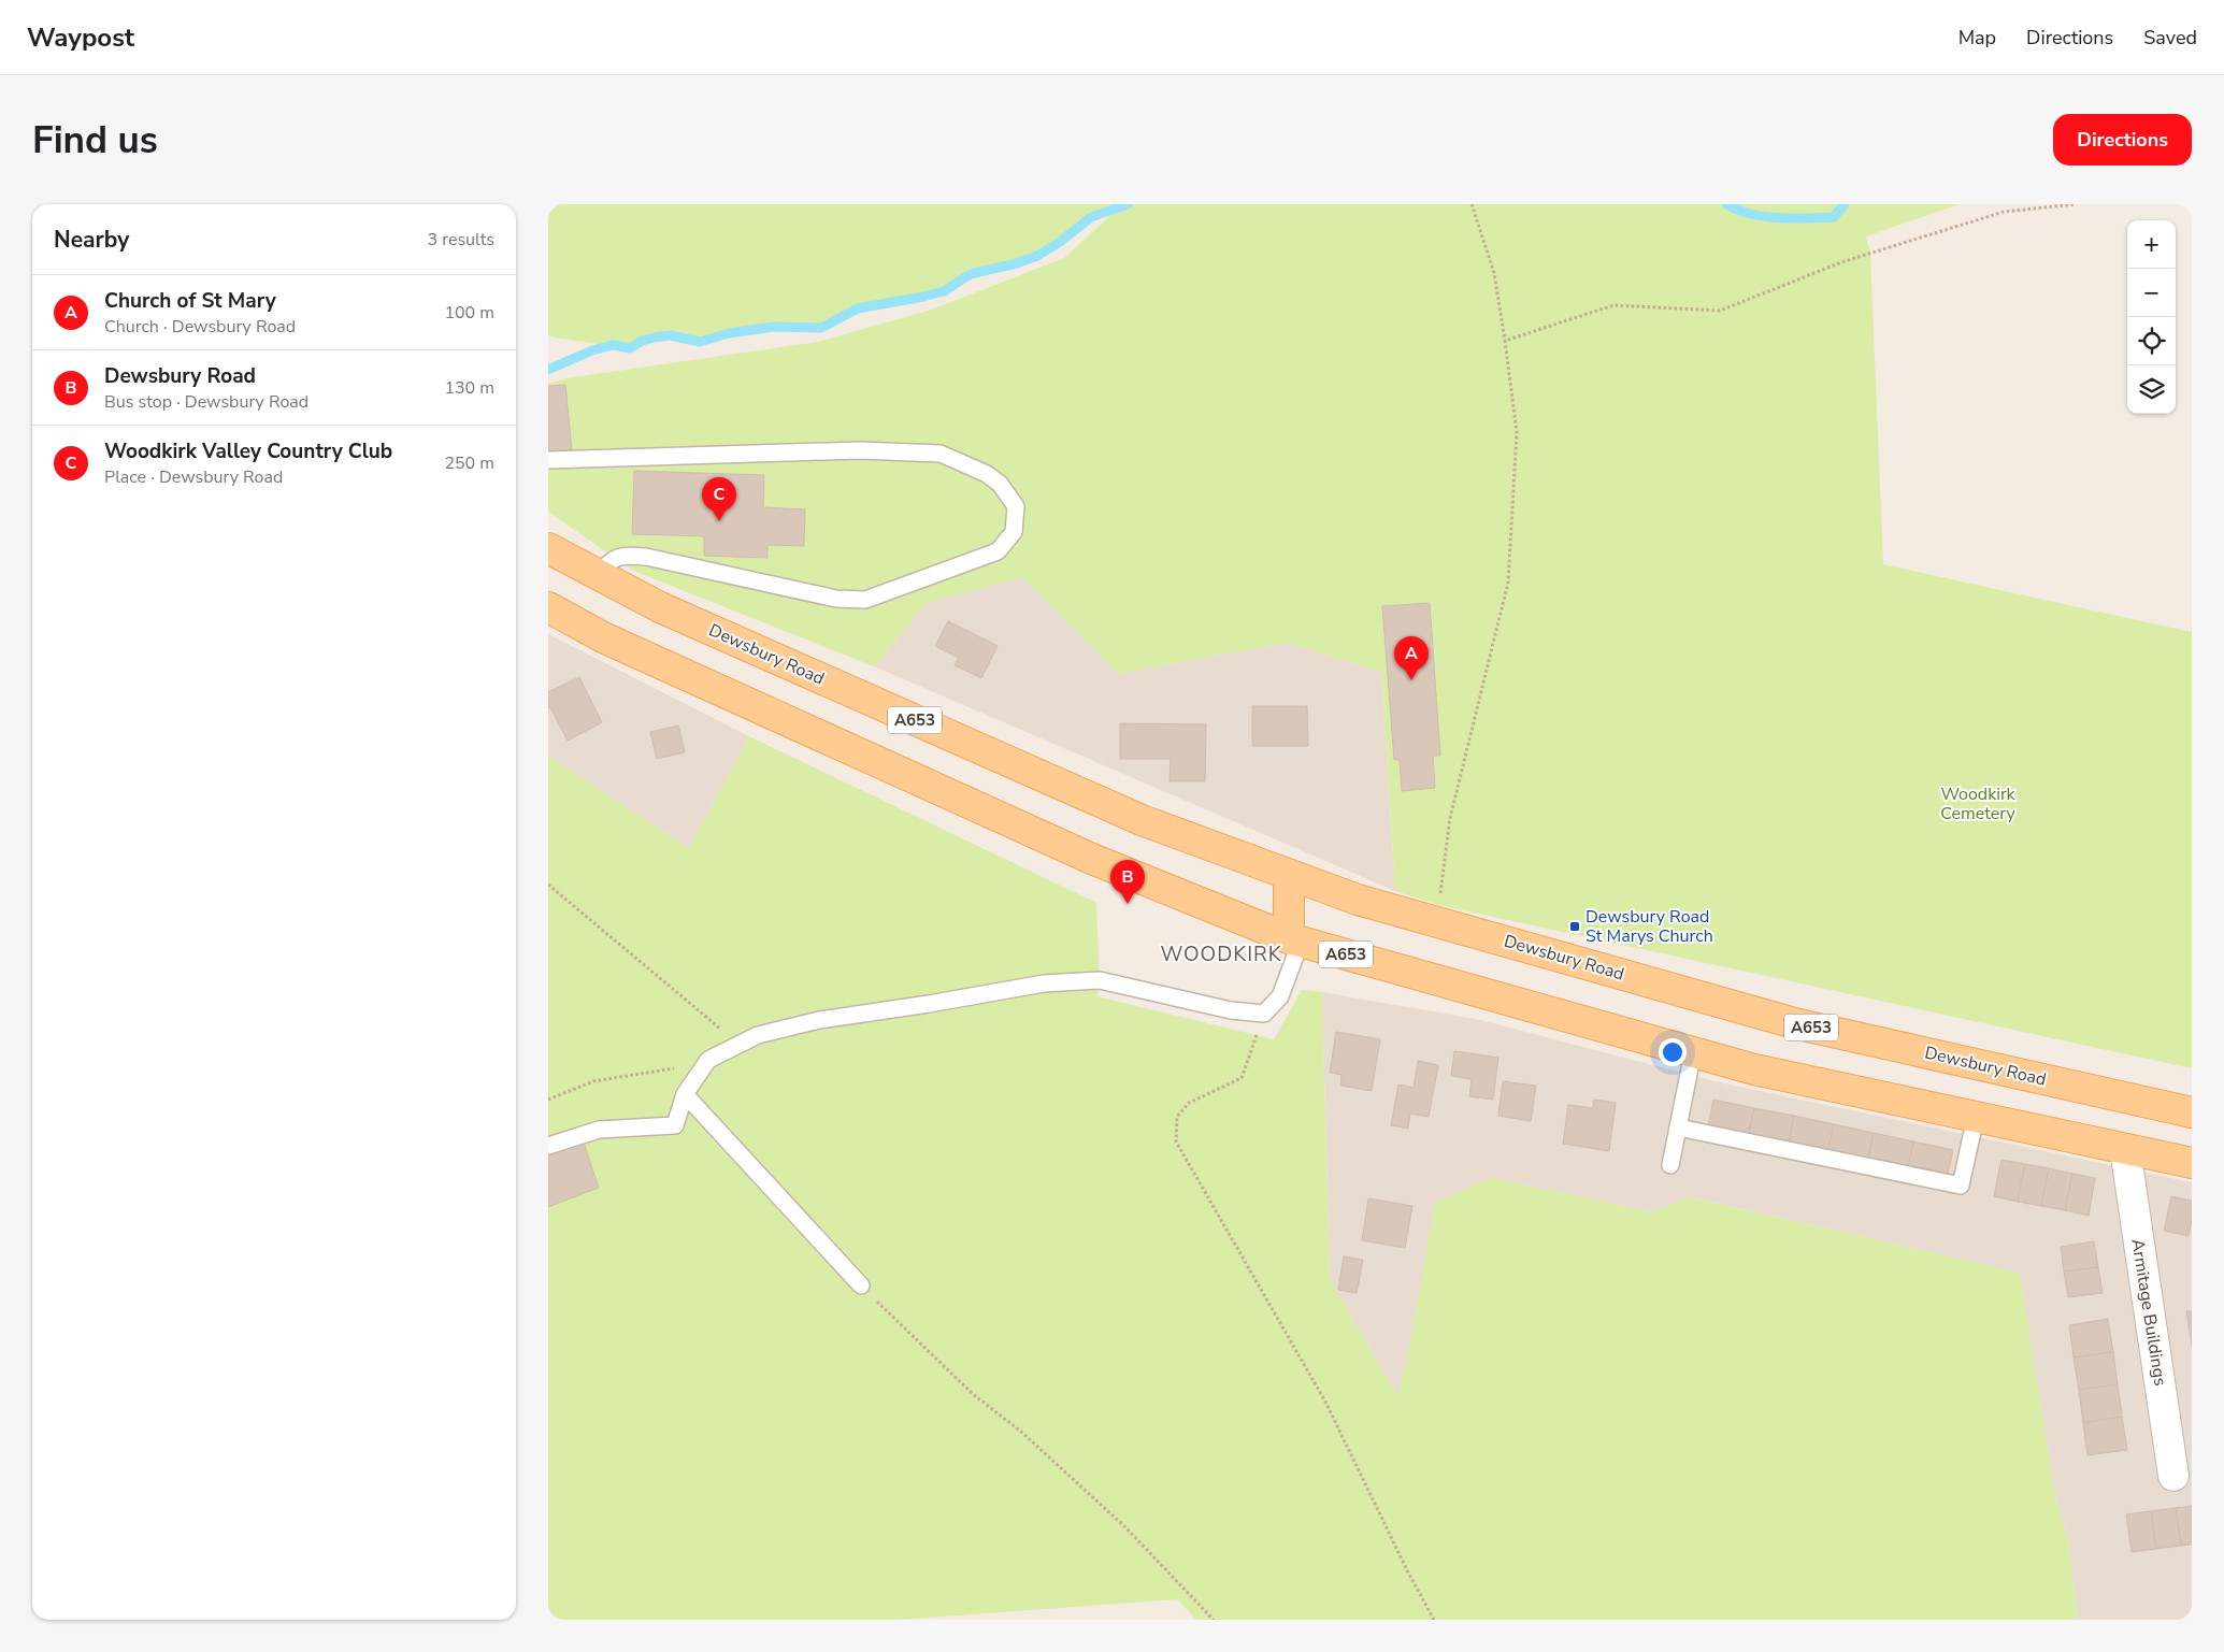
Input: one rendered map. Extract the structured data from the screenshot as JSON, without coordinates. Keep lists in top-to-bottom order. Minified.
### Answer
{"streets":{"main road":["Dewsbury Road","A653"],"street":["Armitage Buildings"]},"crossings":[["A653","Armitage Buildings"]],"districts":["WOODKIRK"],"parks":["Woodkirk Cemetery"],"places":{"transit":["Dewsbury Road St Marys Church"]},"page":{"header":"Waypost","nav":["Map","Directions","Saved"],"buttons":"Directions","title":"Find us","heading":["Nearby","3 results"],"map_buttons":["+","−"],"list":[{"mark":"A","name":"Church of St Mary","note":"Church · Dewsbury Road","value":"100 m"},{"mark":"B","name":"Dewsbury Road","note":"Bus stop · Dewsbury Road","value":"130 m"},{"mark":"C","name":"Woodkirk Valley Country Club","note":"Place · Dewsbury Road","value":"250 m"}],"pins":["C","A","B"]}}
